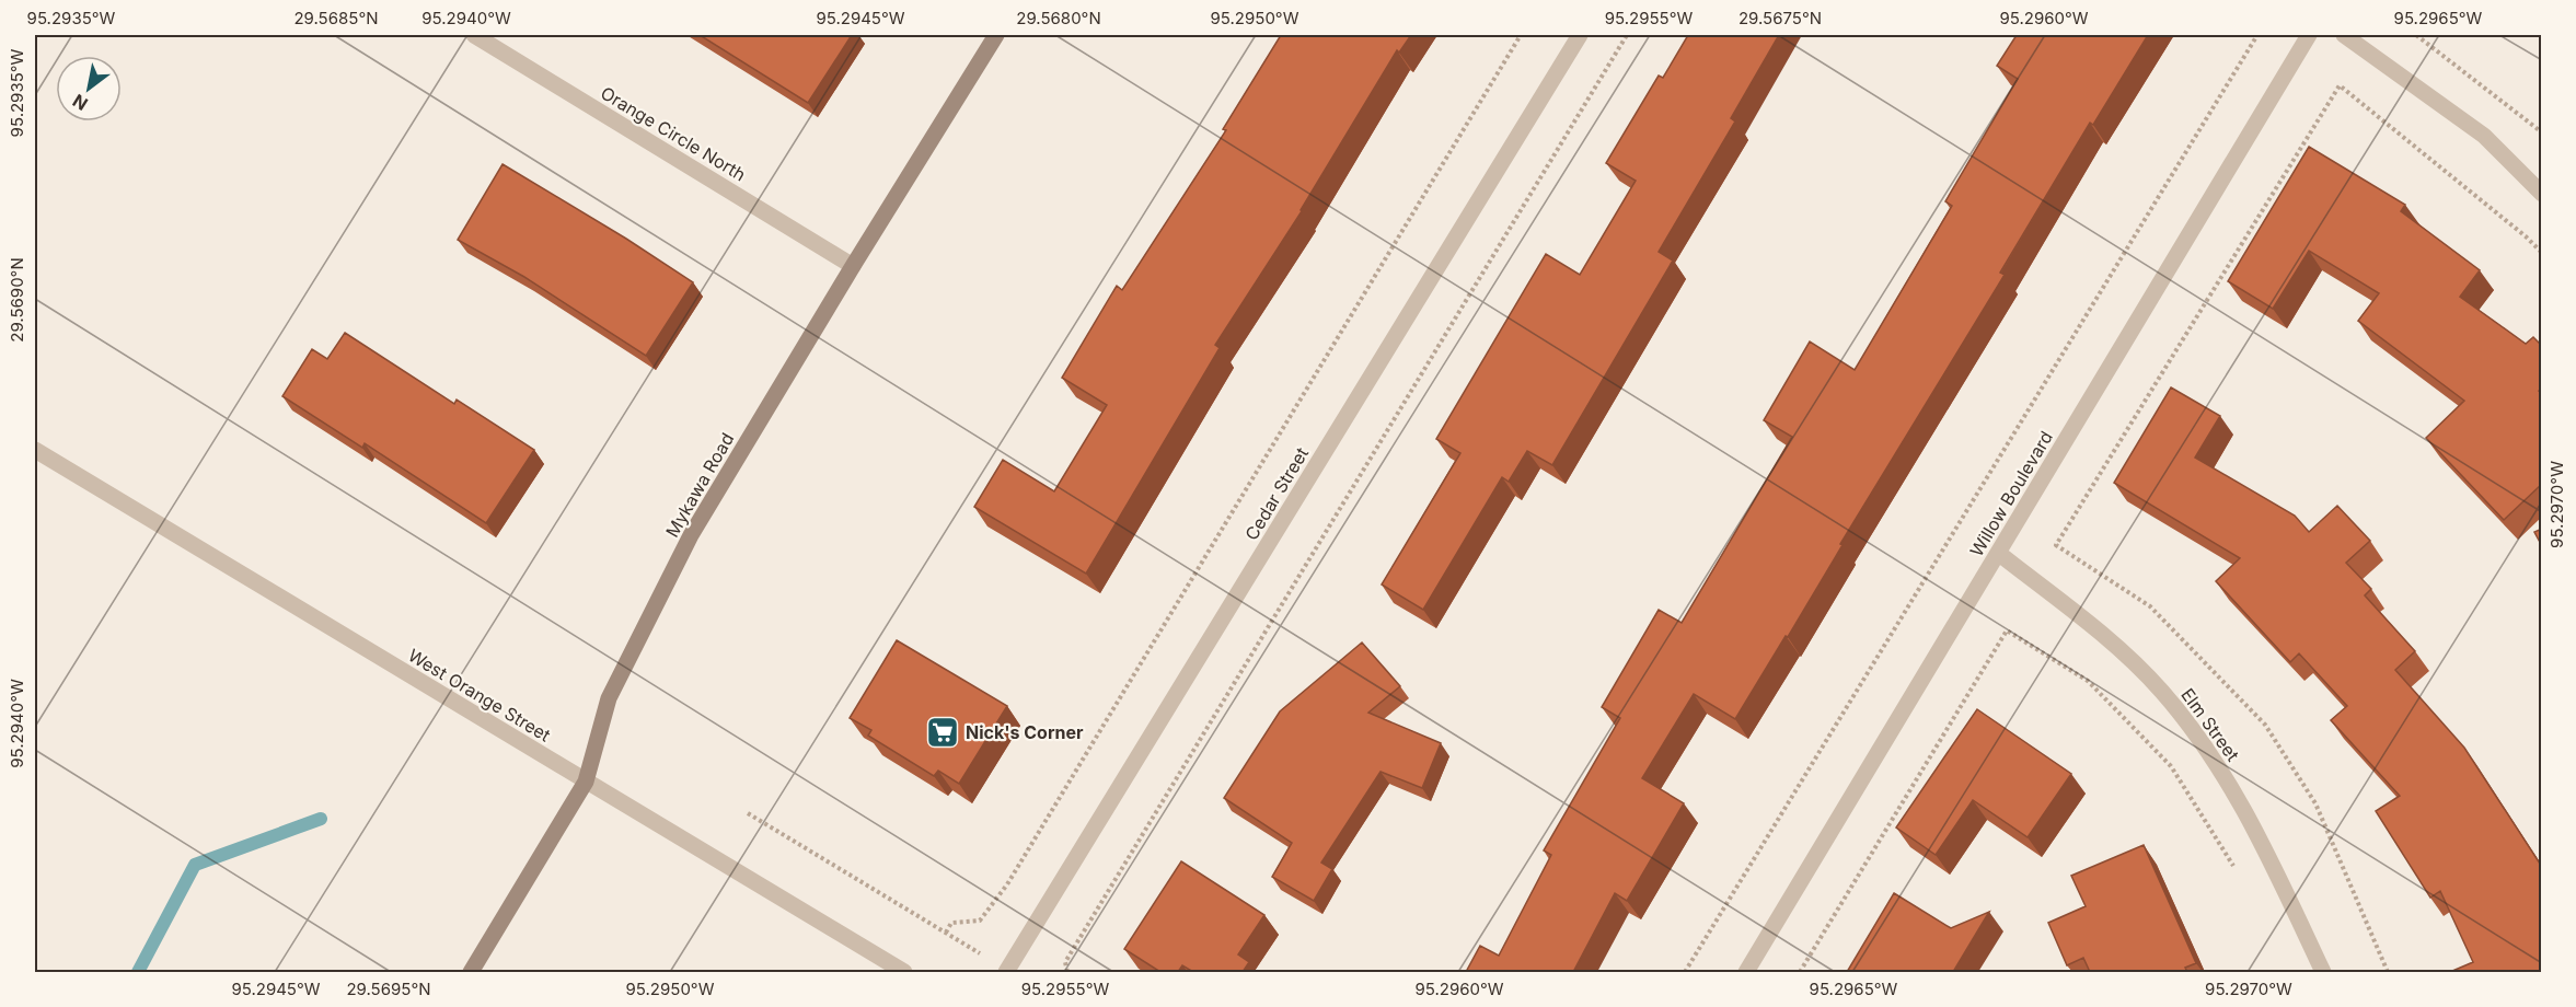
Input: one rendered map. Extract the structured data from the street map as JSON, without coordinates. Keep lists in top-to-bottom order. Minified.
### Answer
{"streets":{"main road":["Mykawa Road"],"street":["Orange Circle North","Cedar Street","Willow Boulevard","West Orange Street","Elm Street"]},"crossings":[["Orange Circle North","Mykawa Road"],["Mykawa Road","West Orange Street"],["Willow Boulevard","Elm Street"]],"places":{"supermarket":["Nick's Corner"]},"north":"bottom left","coordinates":["95.2935°W","29.5685°N","95.2940°W","95.2945°W","29.5680°N","95.2950°W","95.2955°W","29.5675°N","95.2960°W","95.2965°W","29.5690°N","95.2970°W","29.5695°N"]}
